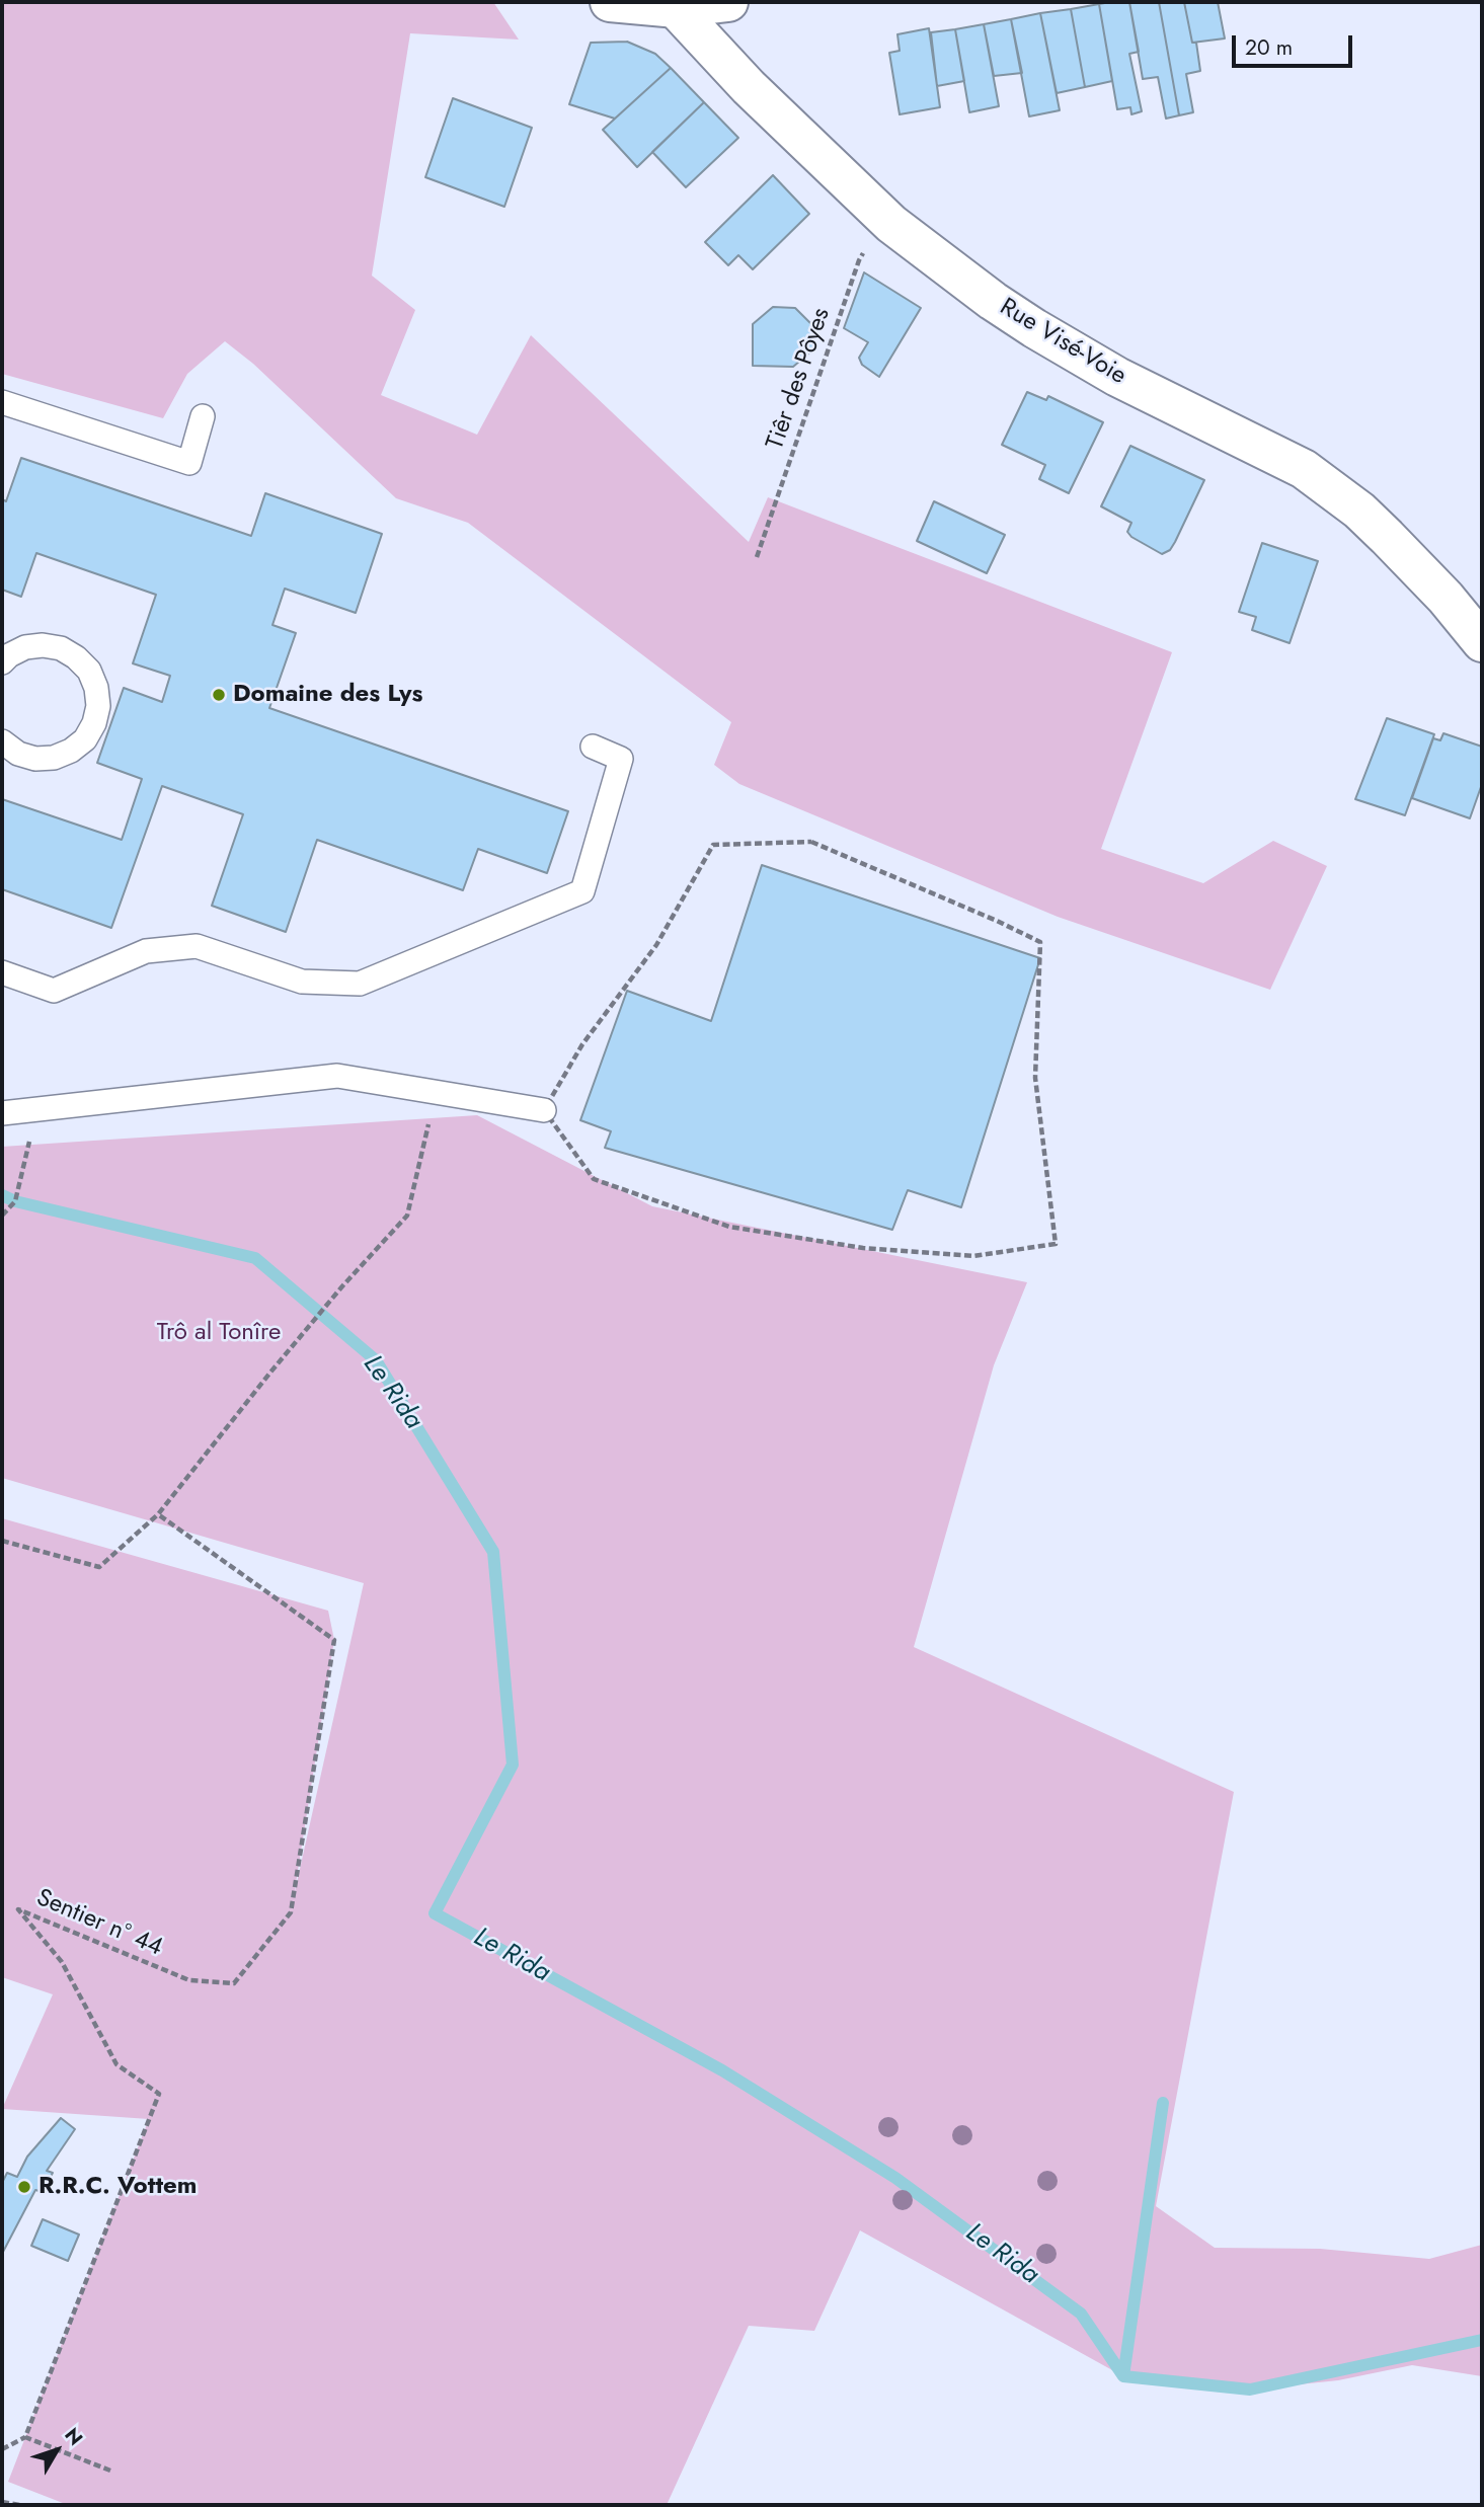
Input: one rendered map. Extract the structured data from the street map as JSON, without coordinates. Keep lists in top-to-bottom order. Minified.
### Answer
{"streets":{"street":["Rue Visé-Voie"],"path":["Tiêr des Pôyes","Sentier n° 44"]},"crossings":[["Rue Visé-Voie","Tiêr des Pôyes"]],"water":["Le Rida"],"parks":["Trô al Tonîre"],"places":["Domaine des Lys","R.R.C. Vottem"],"scale_bar":"20 m","north":"top right"}
